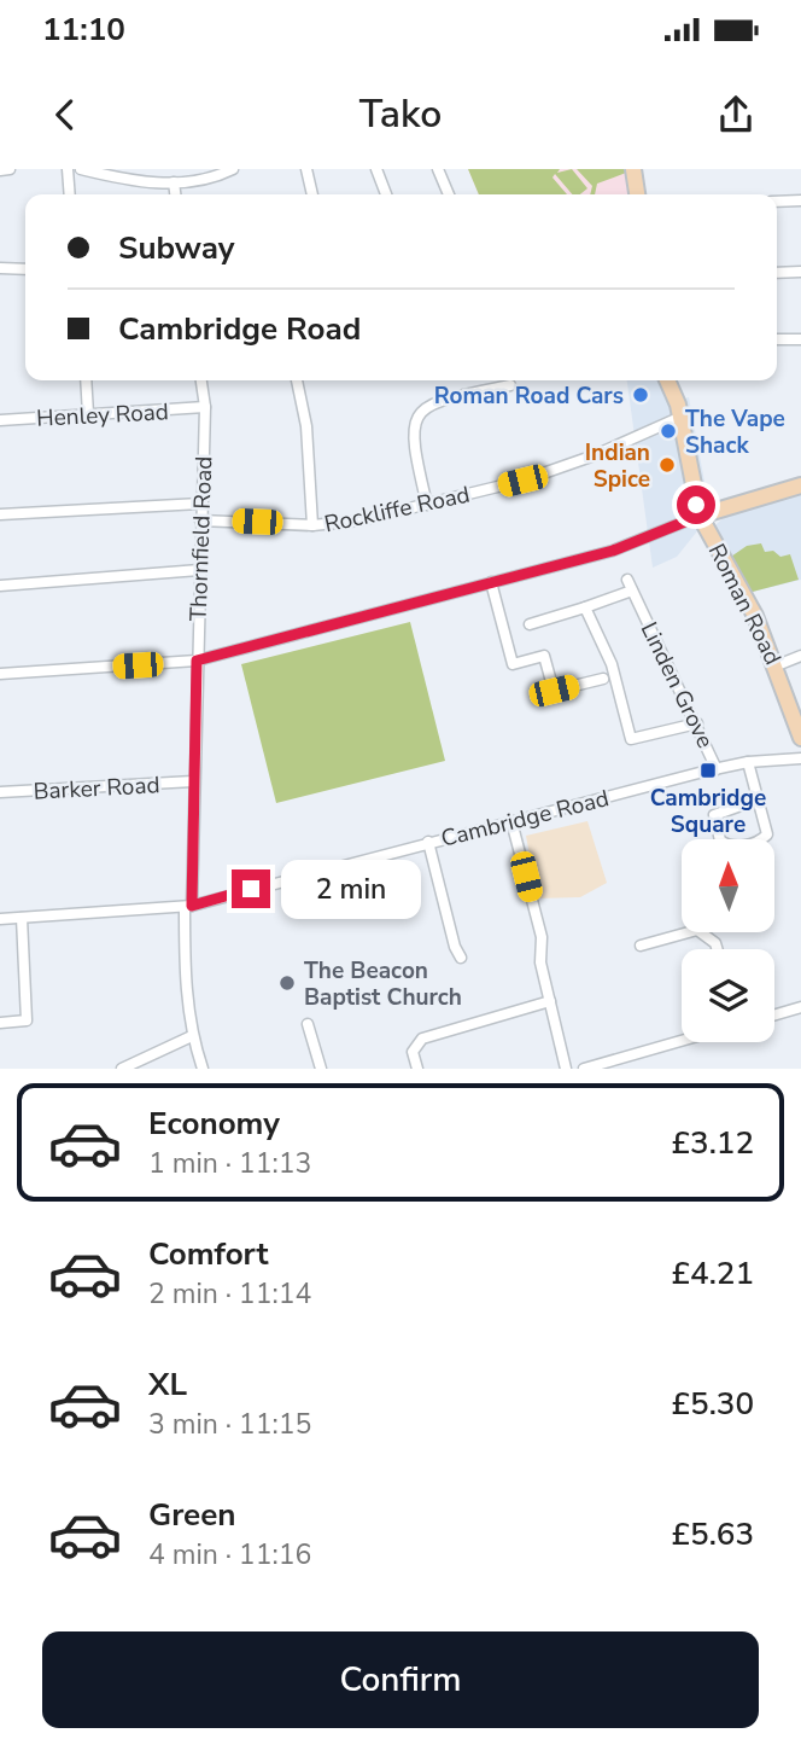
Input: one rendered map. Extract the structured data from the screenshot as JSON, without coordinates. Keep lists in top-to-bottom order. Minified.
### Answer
{"streets":{"street":["Henley Road","Rockliffe Road","Thornfield Road","Roman Road","Linden Grove","Barker Road","Cambridge Road"]},"crossings":[["Henley Road","Thornfield Road"],["Rockliffe Road","Thornfield Road"],["Rockliffe Road","Roman Road"],["Thornfield Road","Barker Road"],["Thornfield Road","Cambridge Road"],["Linden Grove","Cambridge Road"]],"places":{"other":["Roman Road Cars","The Vape Shack","Indian Spice","The Beacon Baptist Church"],"transit":["Cambridge Square"]},"north":"top","page":{"status":"11:10","header":"Tako","banner":["Subway","Cambridge Road"],"bubble":"2 min","list":[{"name":"Economy","note":"1 min · 11:13","value":"£3.12"},{"name":"Comfort","note":"2 min · 11:14","value":"£4.21"},{"name":"XL","note":"3 min · 11:15","value":"£5.30"},{"name":"Green","note":"4 min · 11:16","value":"£5.63"}],"buttons":"Confirm"}}
